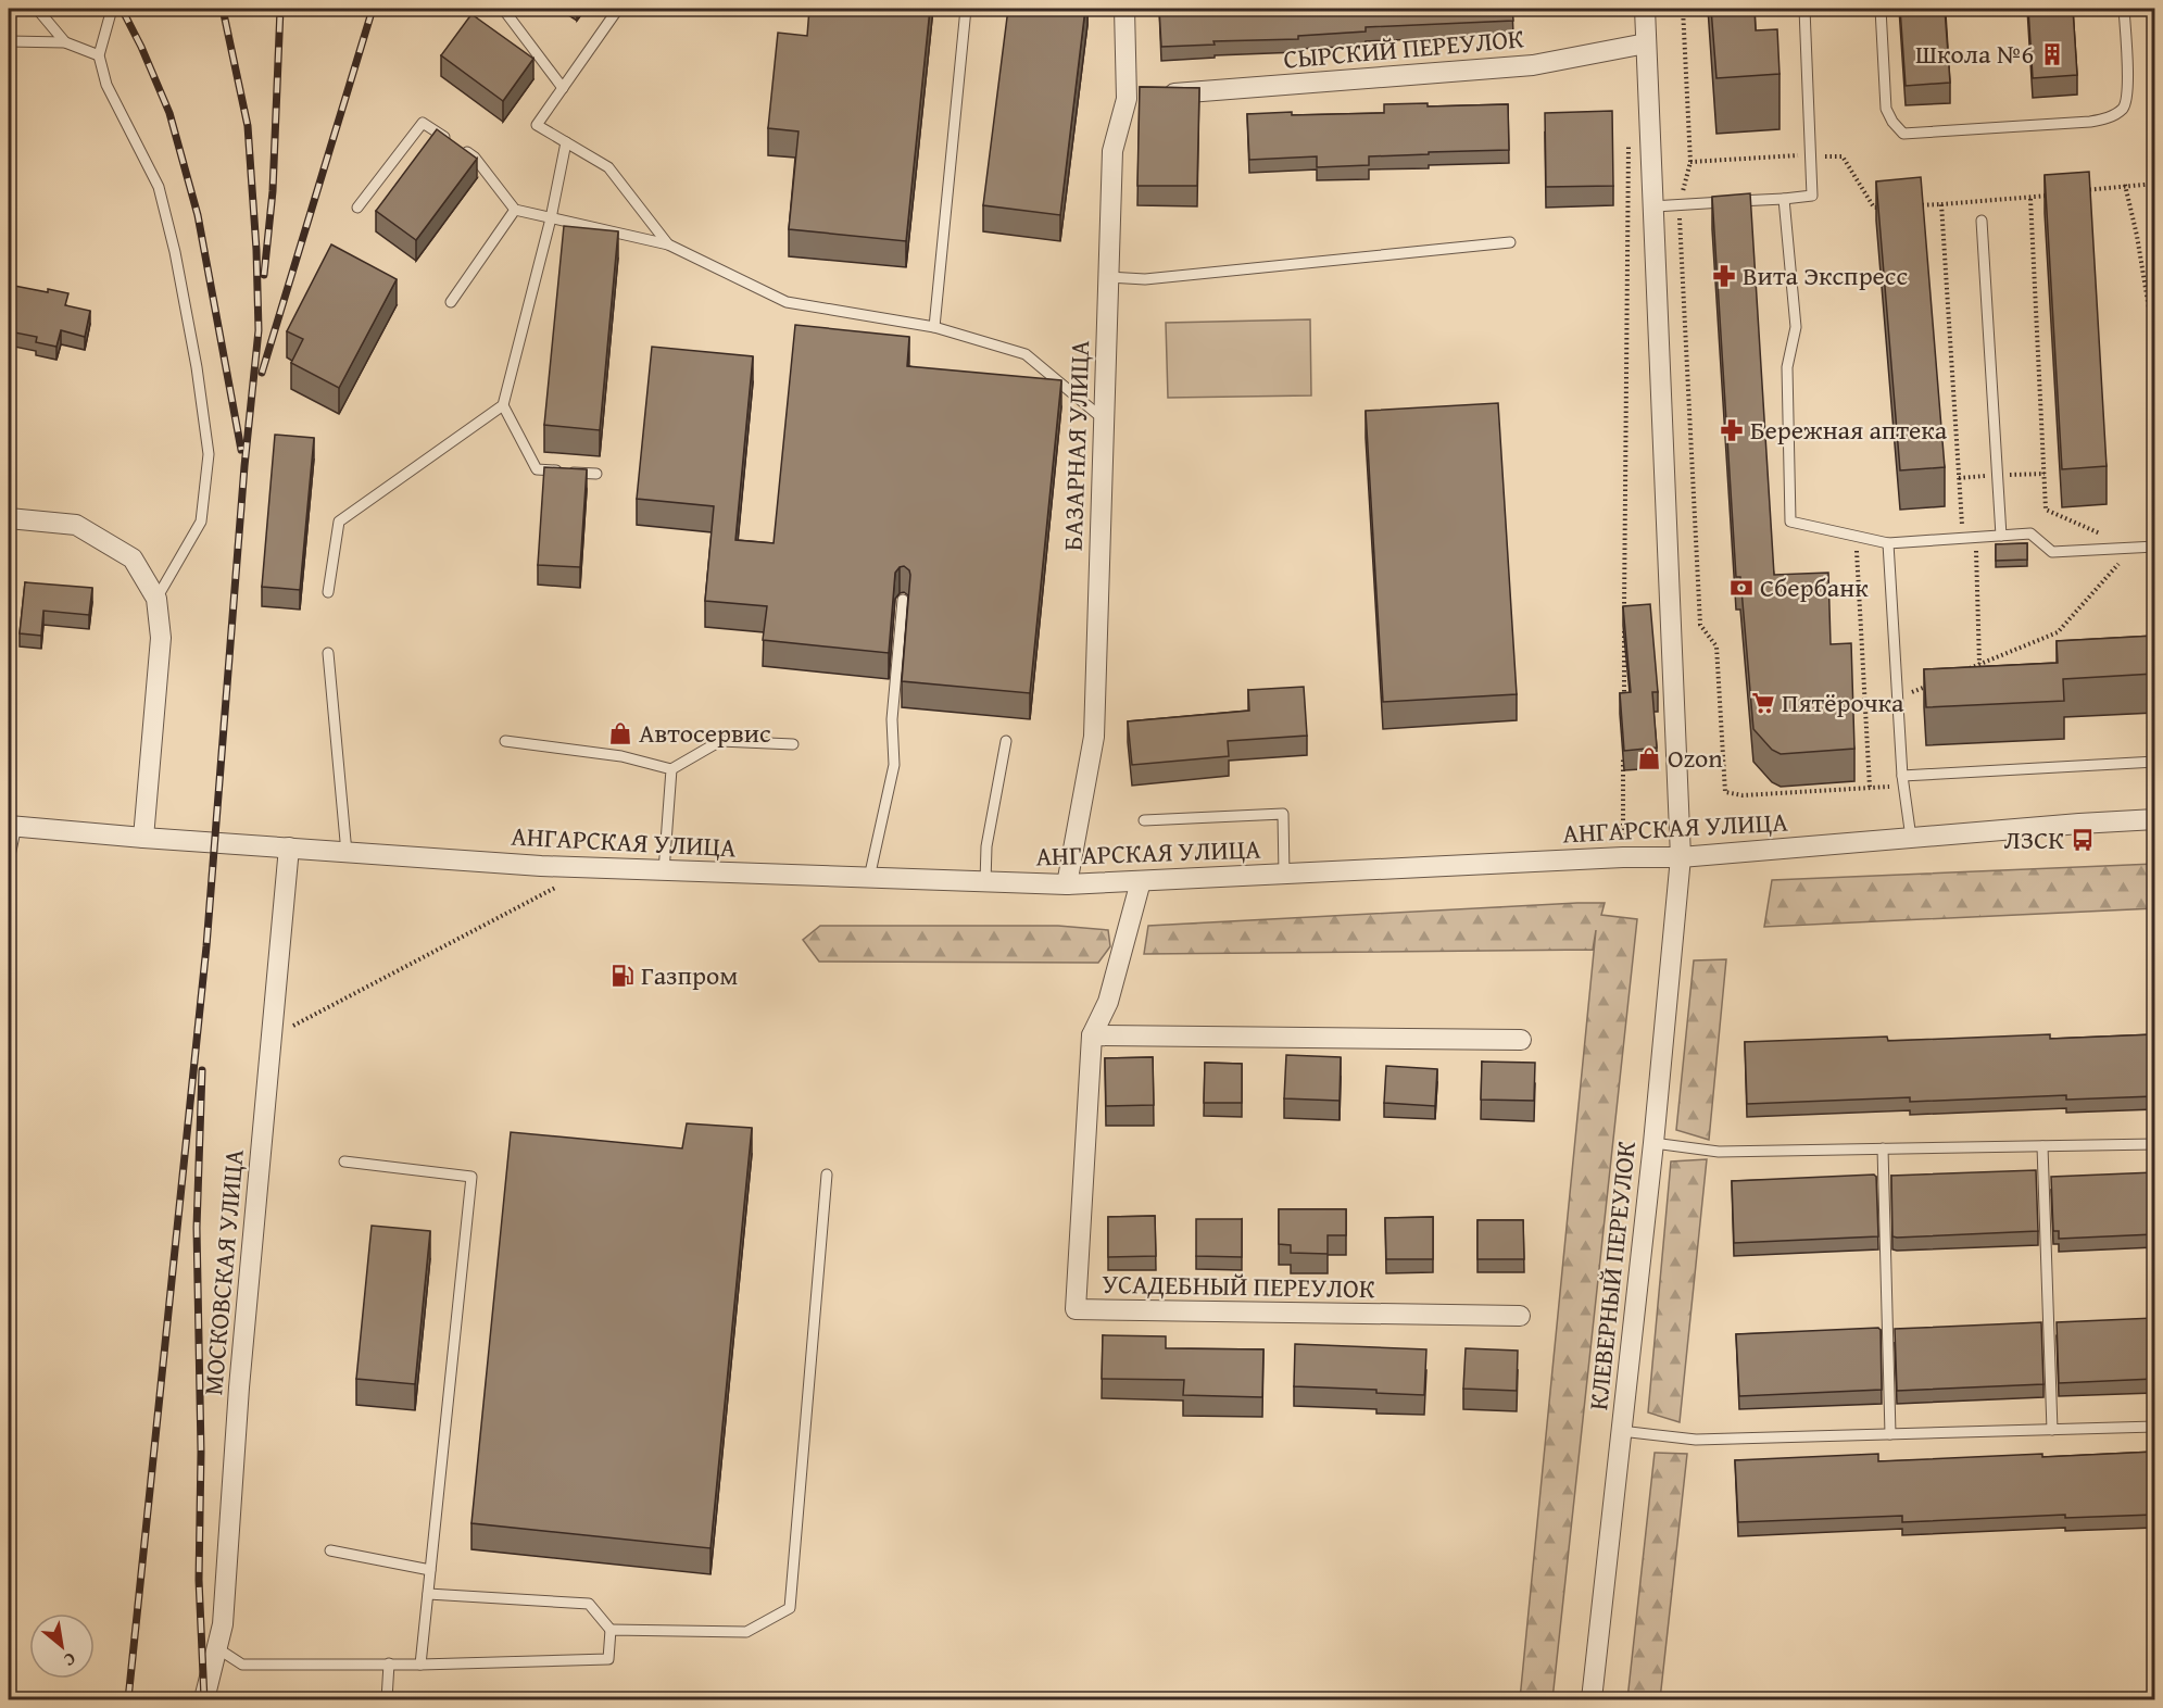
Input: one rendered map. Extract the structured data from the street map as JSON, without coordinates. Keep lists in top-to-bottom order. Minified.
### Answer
{"streets":{"street":["СЫРСКИЙ ПЕРЕУЛОК","БАЗАРНАЯ УЛИЦА","АНГАРСКАЯ УЛИЦА","МОСКОВСКАЯ УЛИЦА","КЛЕВЕРНЫЙ ПЕРЕУЛОК","УСАДЕБНЫЙ ПЕРЕУЛОК"]},"crossings":[["СЫРСКИЙ ПЕРЕУЛОК","КЛЕВЕРНЫЙ ПЕРЕУЛОК"],["БАЗАРНАЯ УЛИЦА","АНГАРСКАЯ УЛИЦА"],["АНГАРСКАЯ УЛИЦА","МОСКОВСКАЯ УЛИЦА"],["АНГАРСКАЯ УЛИЦА","КЛЕВЕРНЫЙ ПЕРЕУЛОК"],["АНГАРСКАЯ УЛИЦА","УСАДЕБНЫЙ ПЕРЕУЛОК"]],"places":{"building":["Школа №6"],"pharmacy":["Вита Экспресс","Бережная аптека"],"bank":["Сбербанк"],"supermarket":["Пятёрочка"],"shop":["Автосервис","Ozon"],"bus stop":["ЛЗСК"],"fuel station":["Газпром"]},"north":"bottom right"}
